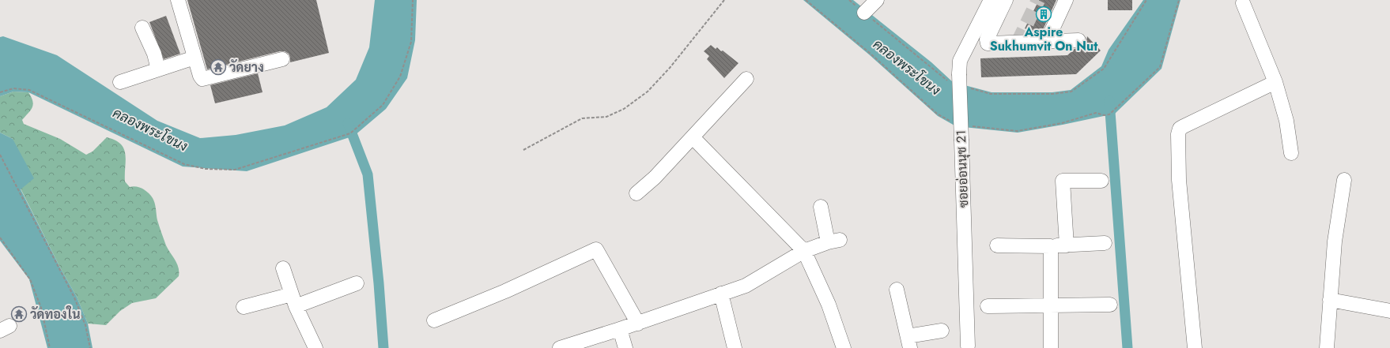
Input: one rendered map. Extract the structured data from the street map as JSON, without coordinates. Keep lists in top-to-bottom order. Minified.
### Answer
{"streets":{"street":["ซอยอ่อนนุช 21"]},"water":["คลองพระโขนง"],"places":{"building":["Aspire Sukhumvit On Nut"],"temple":["วัดยาง","วัดทองใน"]}}
